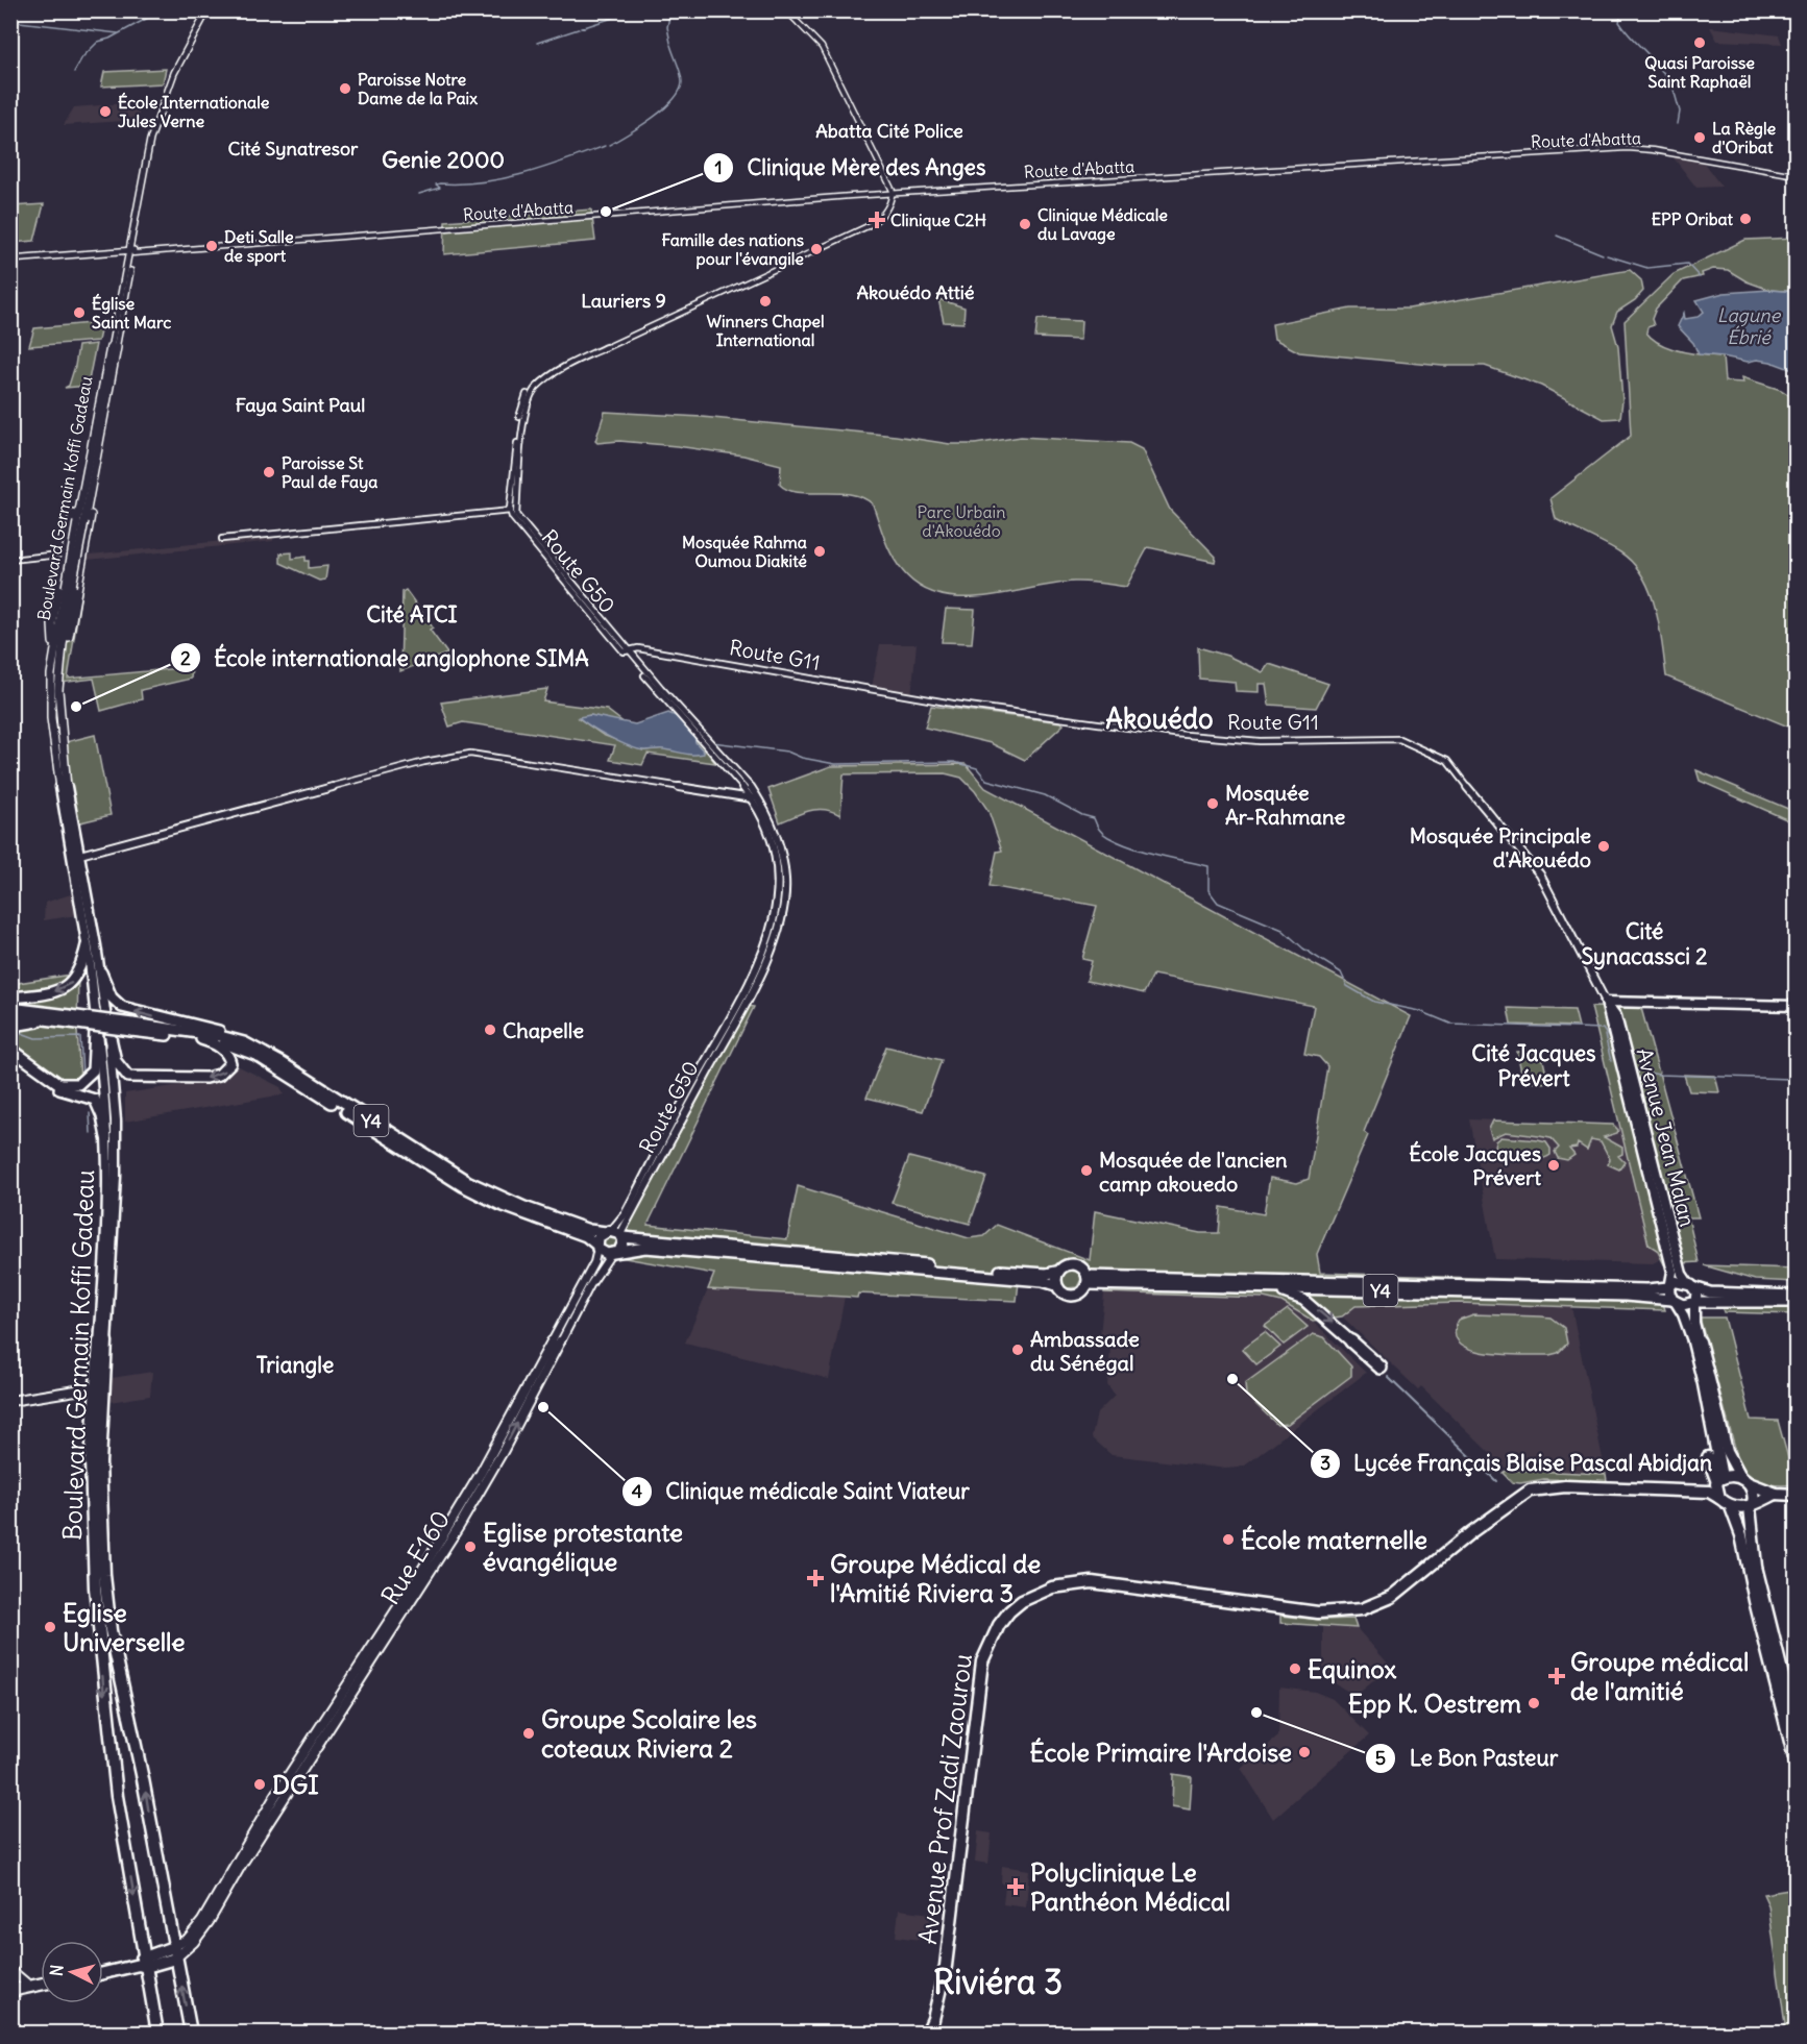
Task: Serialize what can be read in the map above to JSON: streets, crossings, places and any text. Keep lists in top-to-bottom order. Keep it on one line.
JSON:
{"streets":{"highway":["Y4"],"main road":["Boulevard Germain Koffi Gadeau","Avenue Jean Malan","Avenue Prof Zadi Zaourou"],"street":["Route d'Abatta","Route G50","Route G11","Rue E160"]},"crossings":[["Route d'Abatta","Boulevard Germain Koffi Gadeau"],["Boulevard Germain Koffi Gadeau","Rue E160"],["Route G50","Route G11"],["Route G50","Y4"],["Route G11","Avenue Jean Malan"],["Y4","Avenue Jean Malan"],["Y4","Rue E160"]],"districts":["Abatta Cité Police","Cité Synatresor","Genie 2000","Akouédo Attié","Lauriers 9","Faya Saint Paul","Cité ATCI","Akouédo","Cité Synacassci 2","Cité Jacques Prévert","Triangle","Riviéra 3"],"water":["Lagune Ébrié"],"parks":["Parc Urbain d'Akouédo"],"places":{"other":["Quasi Paroisse Saint Raphaël","Paroisse Notre Dame de la Paix","École Internationale Jules Verne","La Règle d'Oribat","Clinique Mère des Anges","EPP Oribat","Clinique Médicale du Lavage","Deti Salle de sport","Famille des nations pour l'évangile","Winners Chapel International","Église Saint Marc","Paroisse St Paul de Faya","Mosquée Rahma Oumou Diakité","École internationale anglophone SIMA","Mosquée Ar-Rahmane","Mosquée Principale d'Akouédo","Chapelle","École Jacques Prévert","Mosquée de l'ancien camp akouedo","Ambassade du Sénégal","Lycée Français Blaise Pascal Abidjan","Clinique médicale Saint Viateur","École maternelle","Eglise protestante évangélique","Eglise Universelle","Equinox","Epp K. Oestrem","Le Bon Pasteur","Groupe Scolaire les coteaux Riviera 2","École Primaire l'Ardoise","DGI"],"health":["Clinique C2H","Groupe Médical de l'Amitié Riviera 3","Groupe médical de l'amitié","Polyclinique Le Panthéon Médical"]},"north":"left"}
